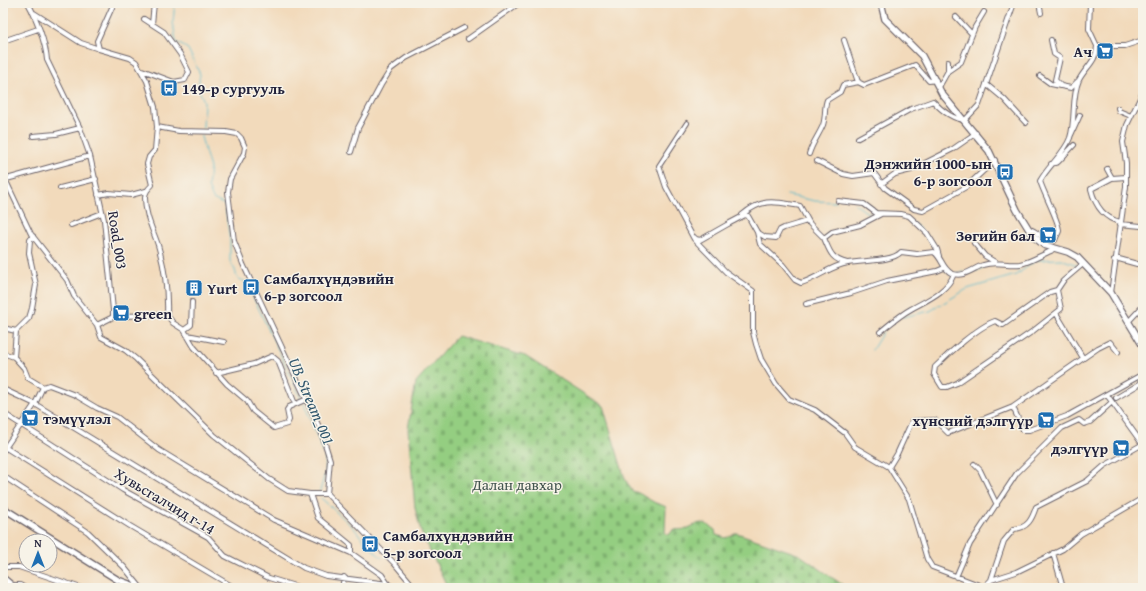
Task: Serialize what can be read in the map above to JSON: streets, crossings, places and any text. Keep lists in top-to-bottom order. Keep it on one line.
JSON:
{"streets":{"street":["Road_003","Хувьсгалчид г-14"]},"water":["UB_Stream_001"],"parks":["Далан давхар"],"places":{"supermarket":["Ач","Зөгийн бал","green","тэмүүлэл","хүнсний дэлгүүр","дэлгүүр"],"bus stop":["149-р сургууль","Дэнжийн 1000-ын 6-р зогсоол","Самбалхүндэвийн 6-р зогсоол","Самбалхүндэвийн 5-р зогсоол"],"building":["Yurt"]},"north":"top"}
